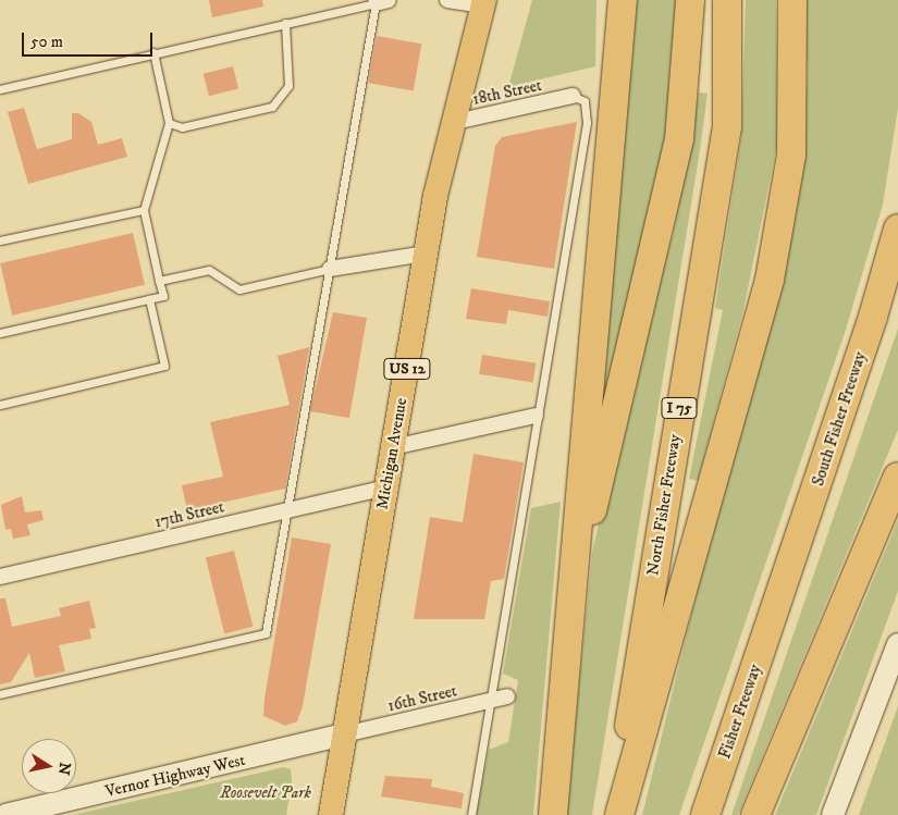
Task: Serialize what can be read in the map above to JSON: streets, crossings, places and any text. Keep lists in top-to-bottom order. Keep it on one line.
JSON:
{"streets":{"highway":["I 75","South Fisher Freeway","North Fisher Freeway","Fisher Freeway"],"main road":["US 12","Michigan Avenue"],"street":["18th Street","17th Street","16th Street","Vernor Highway West"]},"crossings":[["18th Street","Michigan Avenue"],["South Fisher Freeway","Fisher Freeway"],["Michigan Avenue","17th Street"],["Michigan Avenue","16th Street"],["Michigan Avenue","Vernor Highway West"],["16th Street","Vernor Highway West"]],"parks":["Roosevelt Park"],"scale_bar":"50 m","north":"right"}
